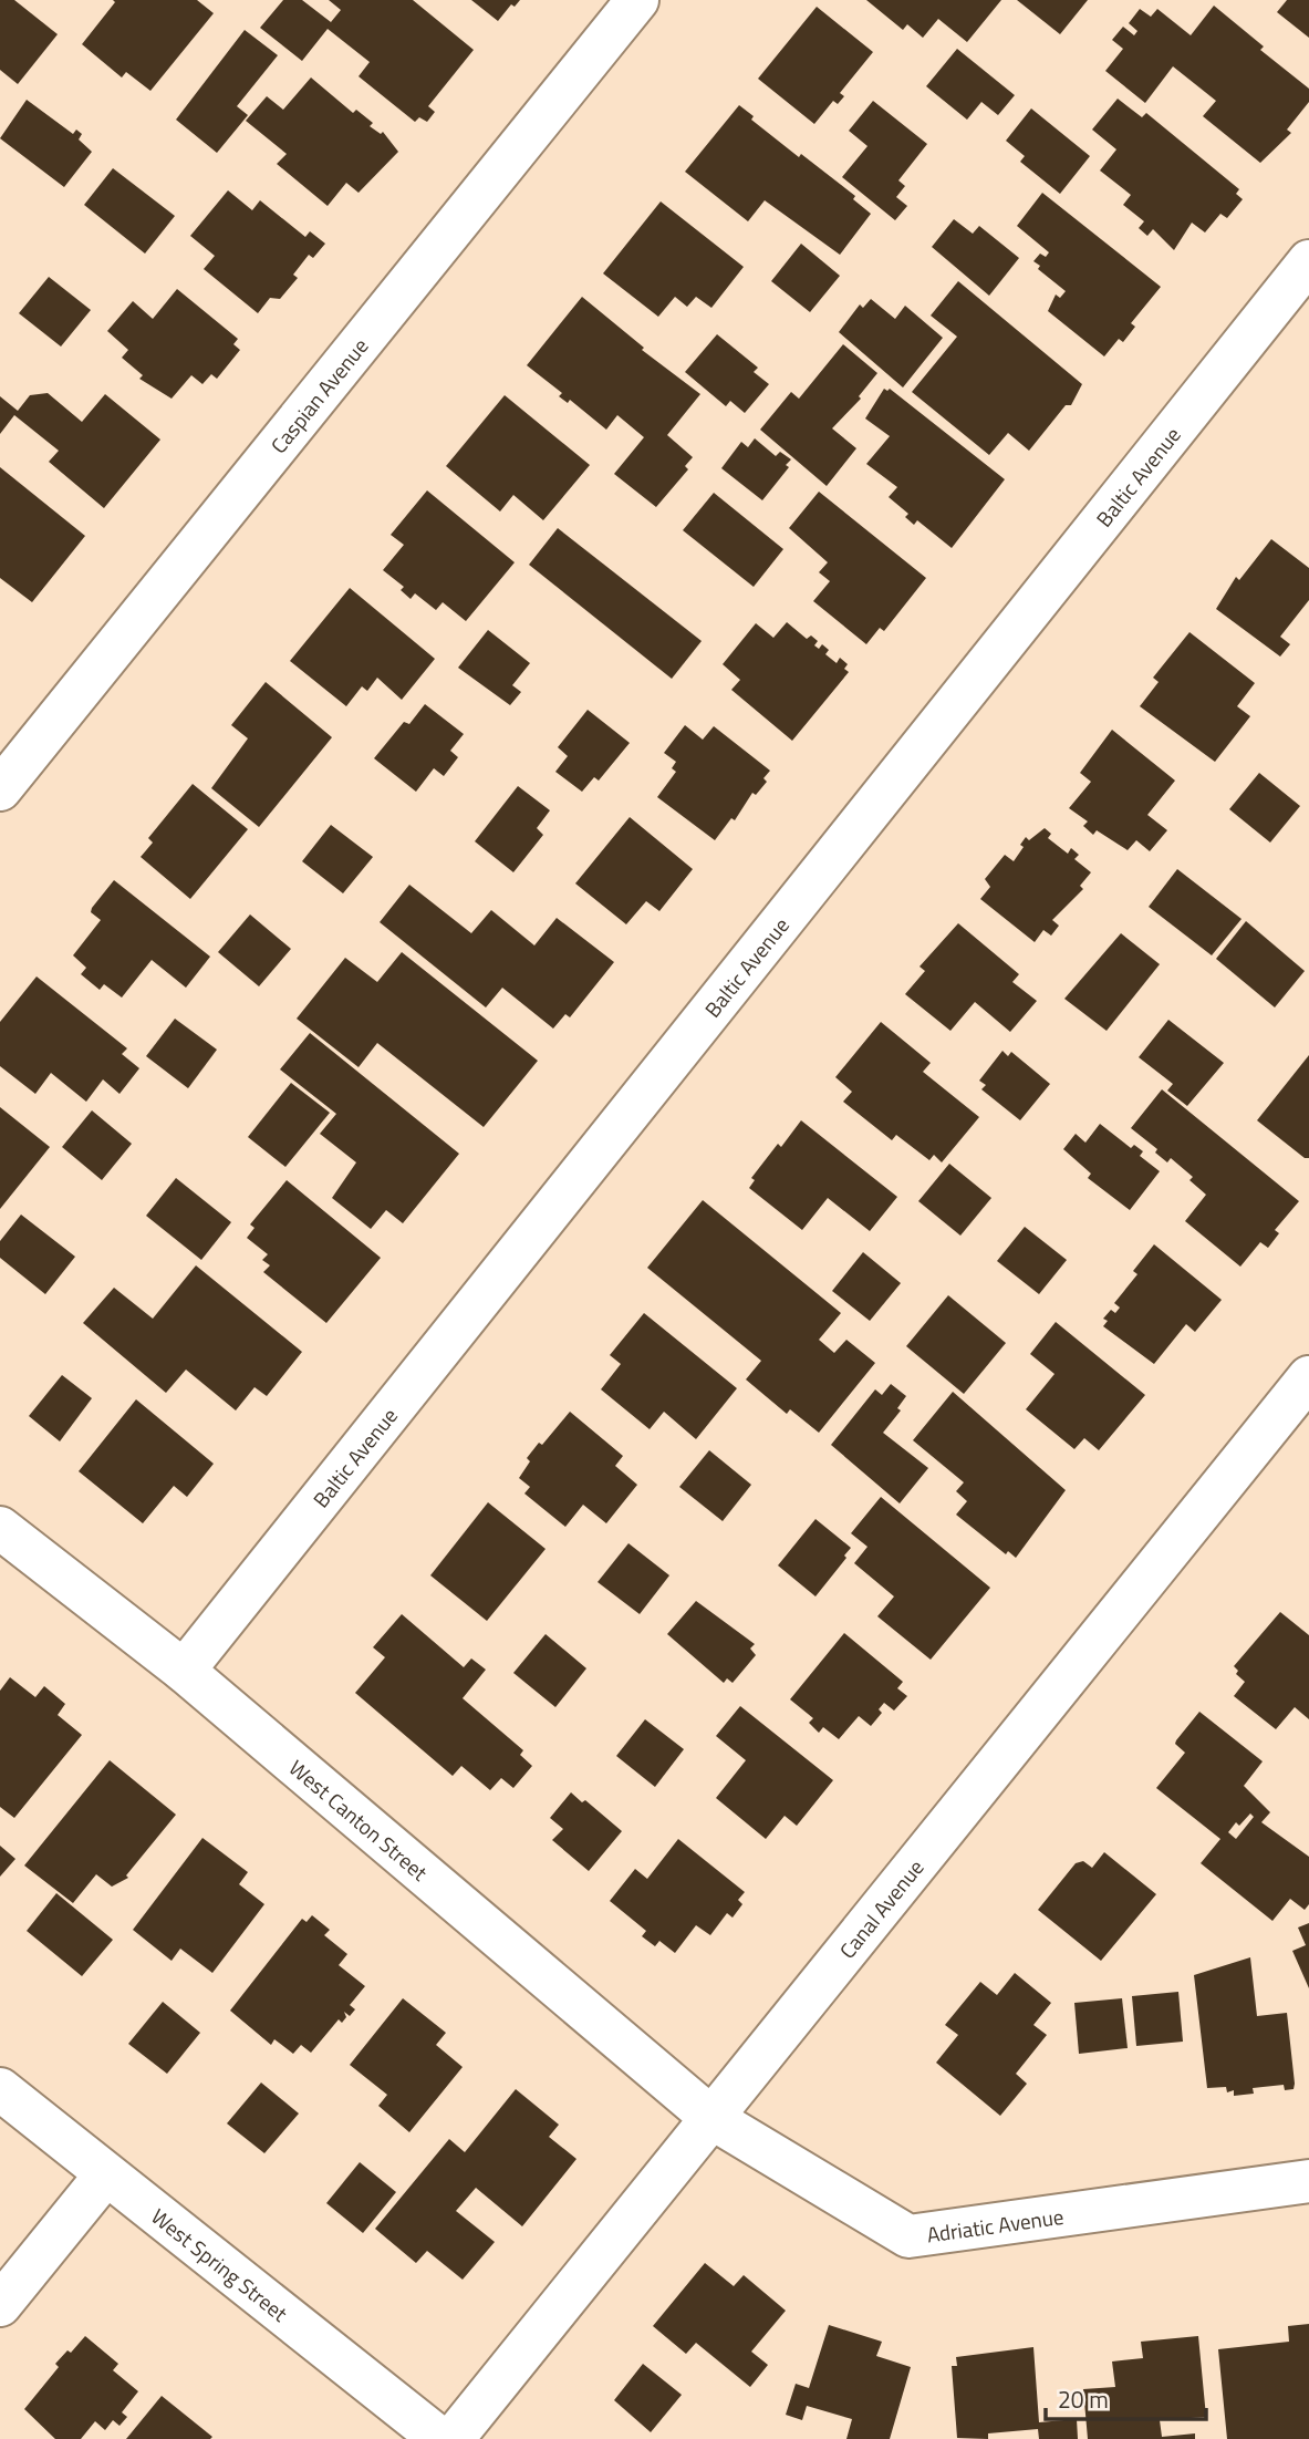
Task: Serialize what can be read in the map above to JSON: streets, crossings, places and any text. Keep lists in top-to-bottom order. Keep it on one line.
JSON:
{"streets":{"street":["Caspian Avenue","Baltic Avenue","West Canton Street","Canal Avenue","Adriatic Avenue","West Spring Street"]},"crossings":[["Baltic Avenue","West Canton Street"],["West Canton Street","Canal Avenue"],["West Canton Street","Adriatic Avenue"],["Canal Avenue","Adriatic Avenue"]],"scale_bar":"20 m"}
